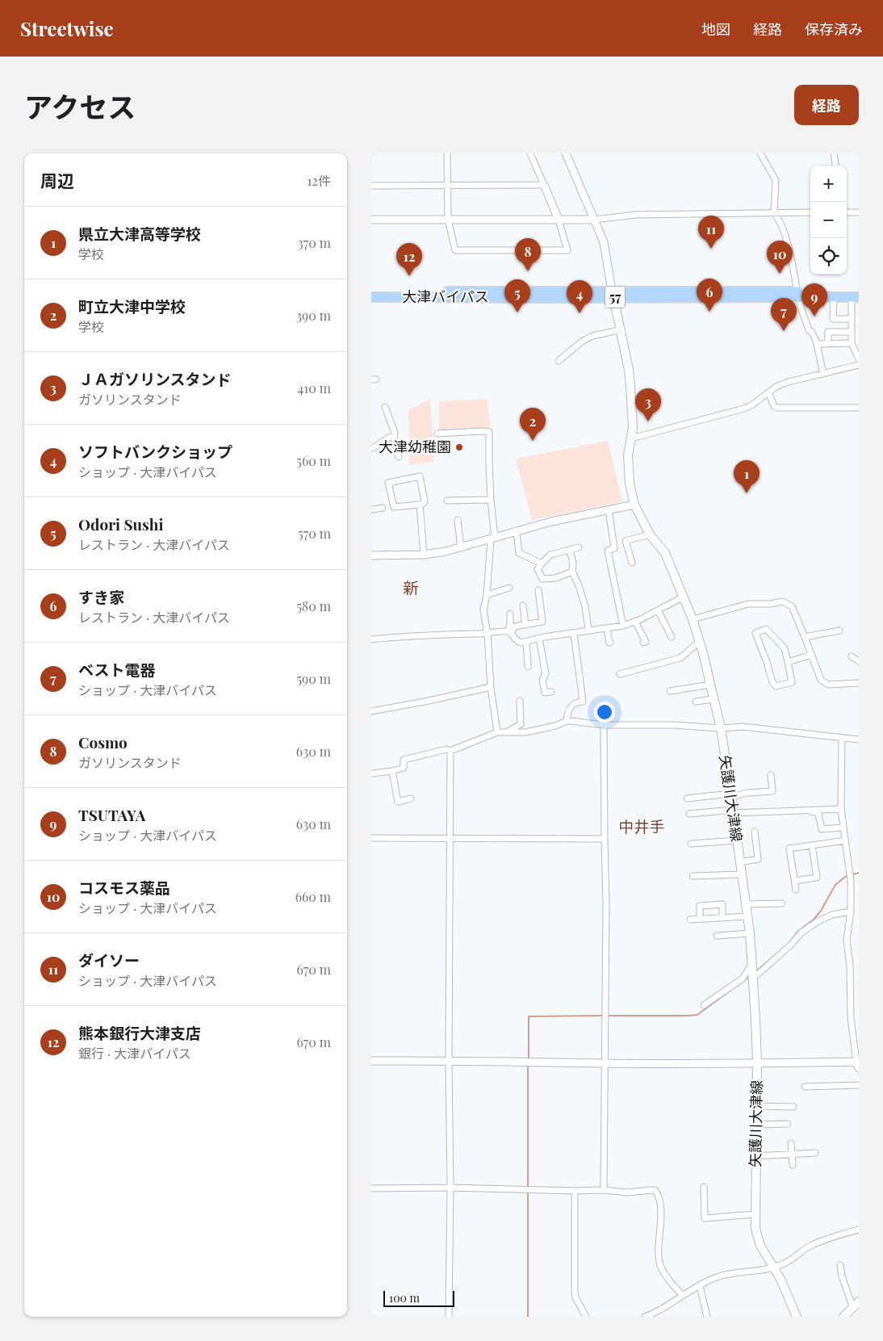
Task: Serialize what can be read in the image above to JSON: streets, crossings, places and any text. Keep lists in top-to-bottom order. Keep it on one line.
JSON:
{"streets":{"highway":["大津バイパス","57"],"main road":["矢護川大津線"]},"crossings":[["大津バイパス","矢護川大津線"]],"districts":["新","中井手"],"places":["大津幼稚園"],"scale_bar":"100 m","page":{"header":"Streetwise","nav":["地図","経路","保存済み"],"title":"アクセス","buttons":"経路","heading":["周辺","12件"],"map_buttons":["+","−"],"list":[{"mark":"1","name":"県立大津高等学校","note":"学校","value":"370 m"},{"mark":"2","name":"町立大津中学校","note":"学校","value":"390 m"},{"mark":"3","name":"ＪＡガソリンスタンド","note":"ガソリンスタンド","value":"410 m"},{"mark":"4","name":"ソフトバンクショップ","note":"ショップ · 大津バイパス","value":"560 m"},{"mark":"5","name":"Odori Sushi","note":"レストラン · 大津バイパス","value":"570 m"},{"mark":"6","name":"すき家","note":"レストラン · 大津バイパス","value":"580 m"},{"mark":"7","name":"ベスト電器","note":"ショップ · 大津バイパス","value":"590 m"},{"mark":"8","name":"Cosmo","note":"ガソリンスタンド","value":"630 m"},{"mark":"9","name":"TSUTAYA","note":"ショップ · 大津バイパス","value":"630 m"},{"mark":"10","name":"コスモス薬品","note":"ショップ · 大津バイパス","value":"660 m"},{"mark":"11","name":"ダイソー","note":"ショップ · 大津バイパス","value":"670 m"},{"mark":"12","name":"熊本銀行大津支店","note":"銀行 · 大津バイパス","value":"670 m"}],"pins":["11","8","10","12","6","5","4","9","7","3","2","1"],"scale":"100 m"}}
